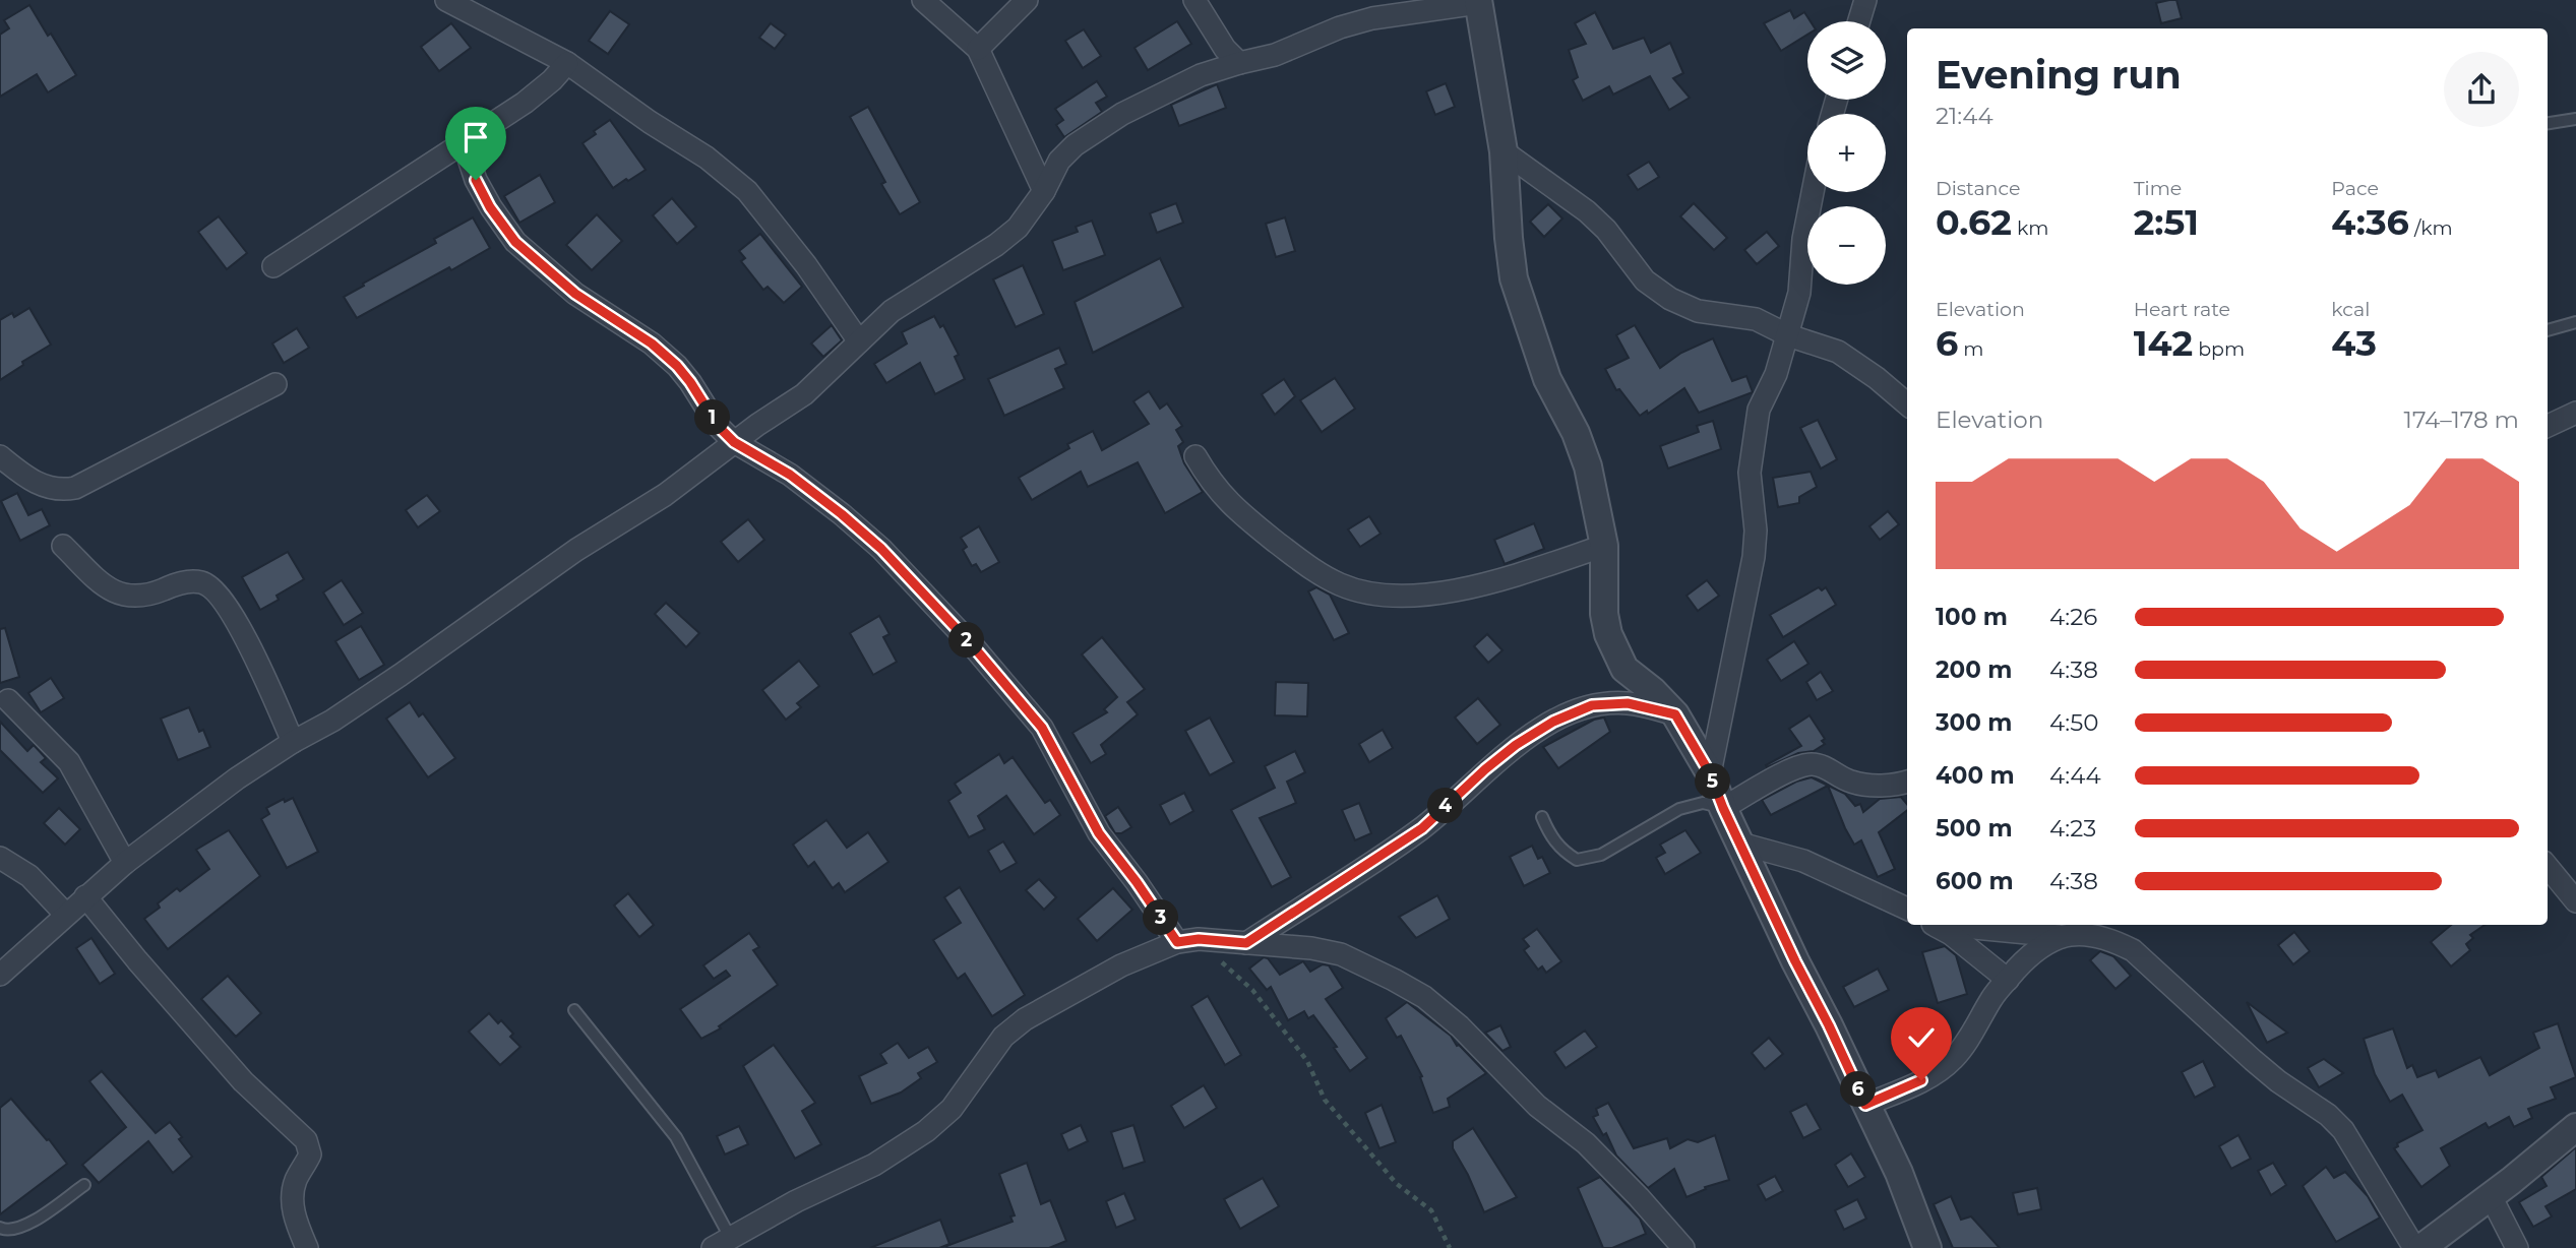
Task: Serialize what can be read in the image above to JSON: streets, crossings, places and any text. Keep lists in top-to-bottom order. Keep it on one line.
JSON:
{"page":{"map_buttons":["+","−"],"heading":["Evening run","21:44"],"stats":[["Distance","0.62 km"],["Time","2:51"],["Pace","4:36 /km"],["Elevation","6 m"],["Heart rate","142 bpm"],["kcal","43"]],"chart":["Elevation","174–178 m"],"pins":["1","2","5","4","3","6"],"list":[{"name":"100 m","note":"4:26"},{"name":"200 m","note":"4:38"},{"name":"300 m","note":"4:50"},{"name":"400 m","note":"4:44"},{"name":"500 m","note":"4:23"},{"name":"600 m","note":"4:38"}]}}
